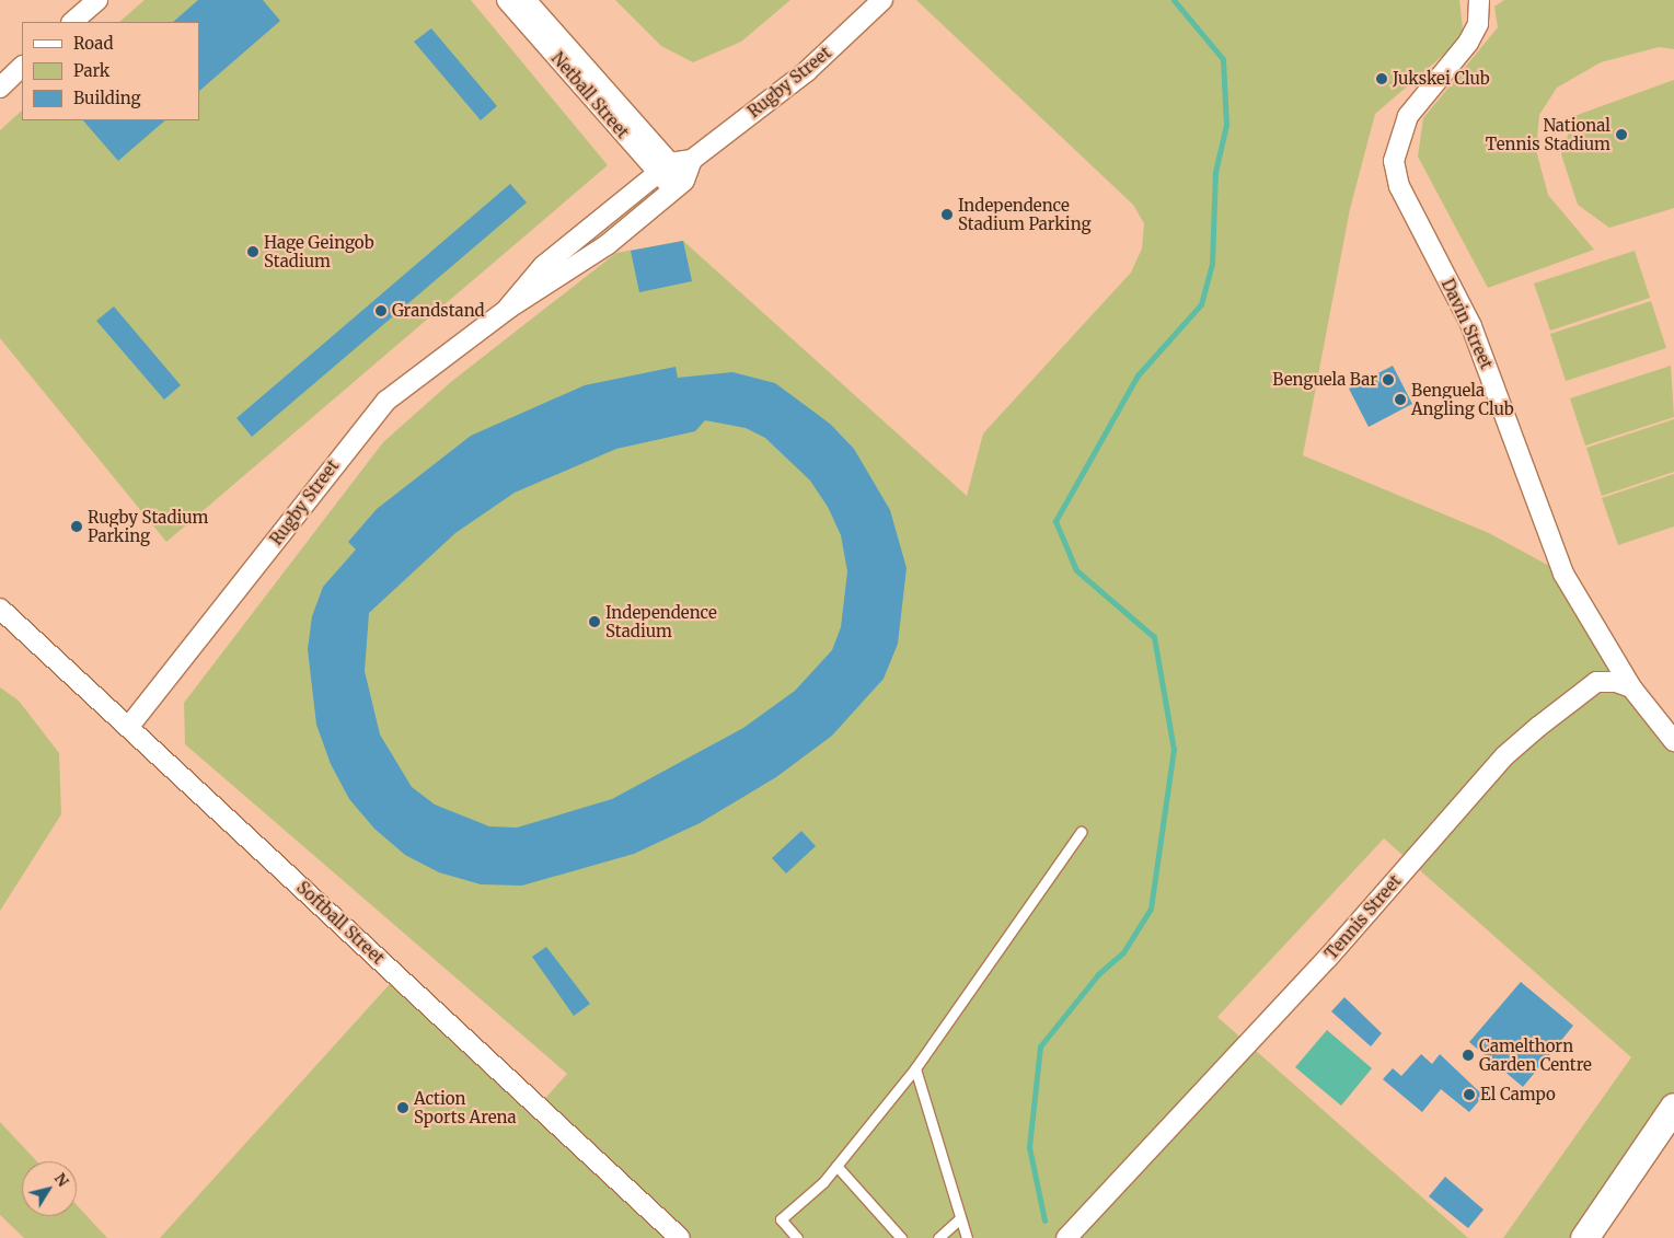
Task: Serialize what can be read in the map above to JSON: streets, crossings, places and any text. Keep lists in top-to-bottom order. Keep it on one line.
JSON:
{"streets":{"street":["Rugby Street","Netball Street","Davin Street","Tennis Street","Softball Street"]},"crossings":[["Rugby Street","Netball Street"],["Rugby Street","Softball Street"],["Davin Street","Tennis Street"]],"places":["Jukskei Club","National Tennis Stadium","Independence Stadium Parking","Hage Geingob Stadium","Grandstand","Benguela Bar","Benguela Angling Club","Rugby Stadium Parking","Independence Stadium","Camelthorn Garden Centre","El Campo","Action Sports Arena"],"legend":["Road","Park","Building"],"north":"top right"}
